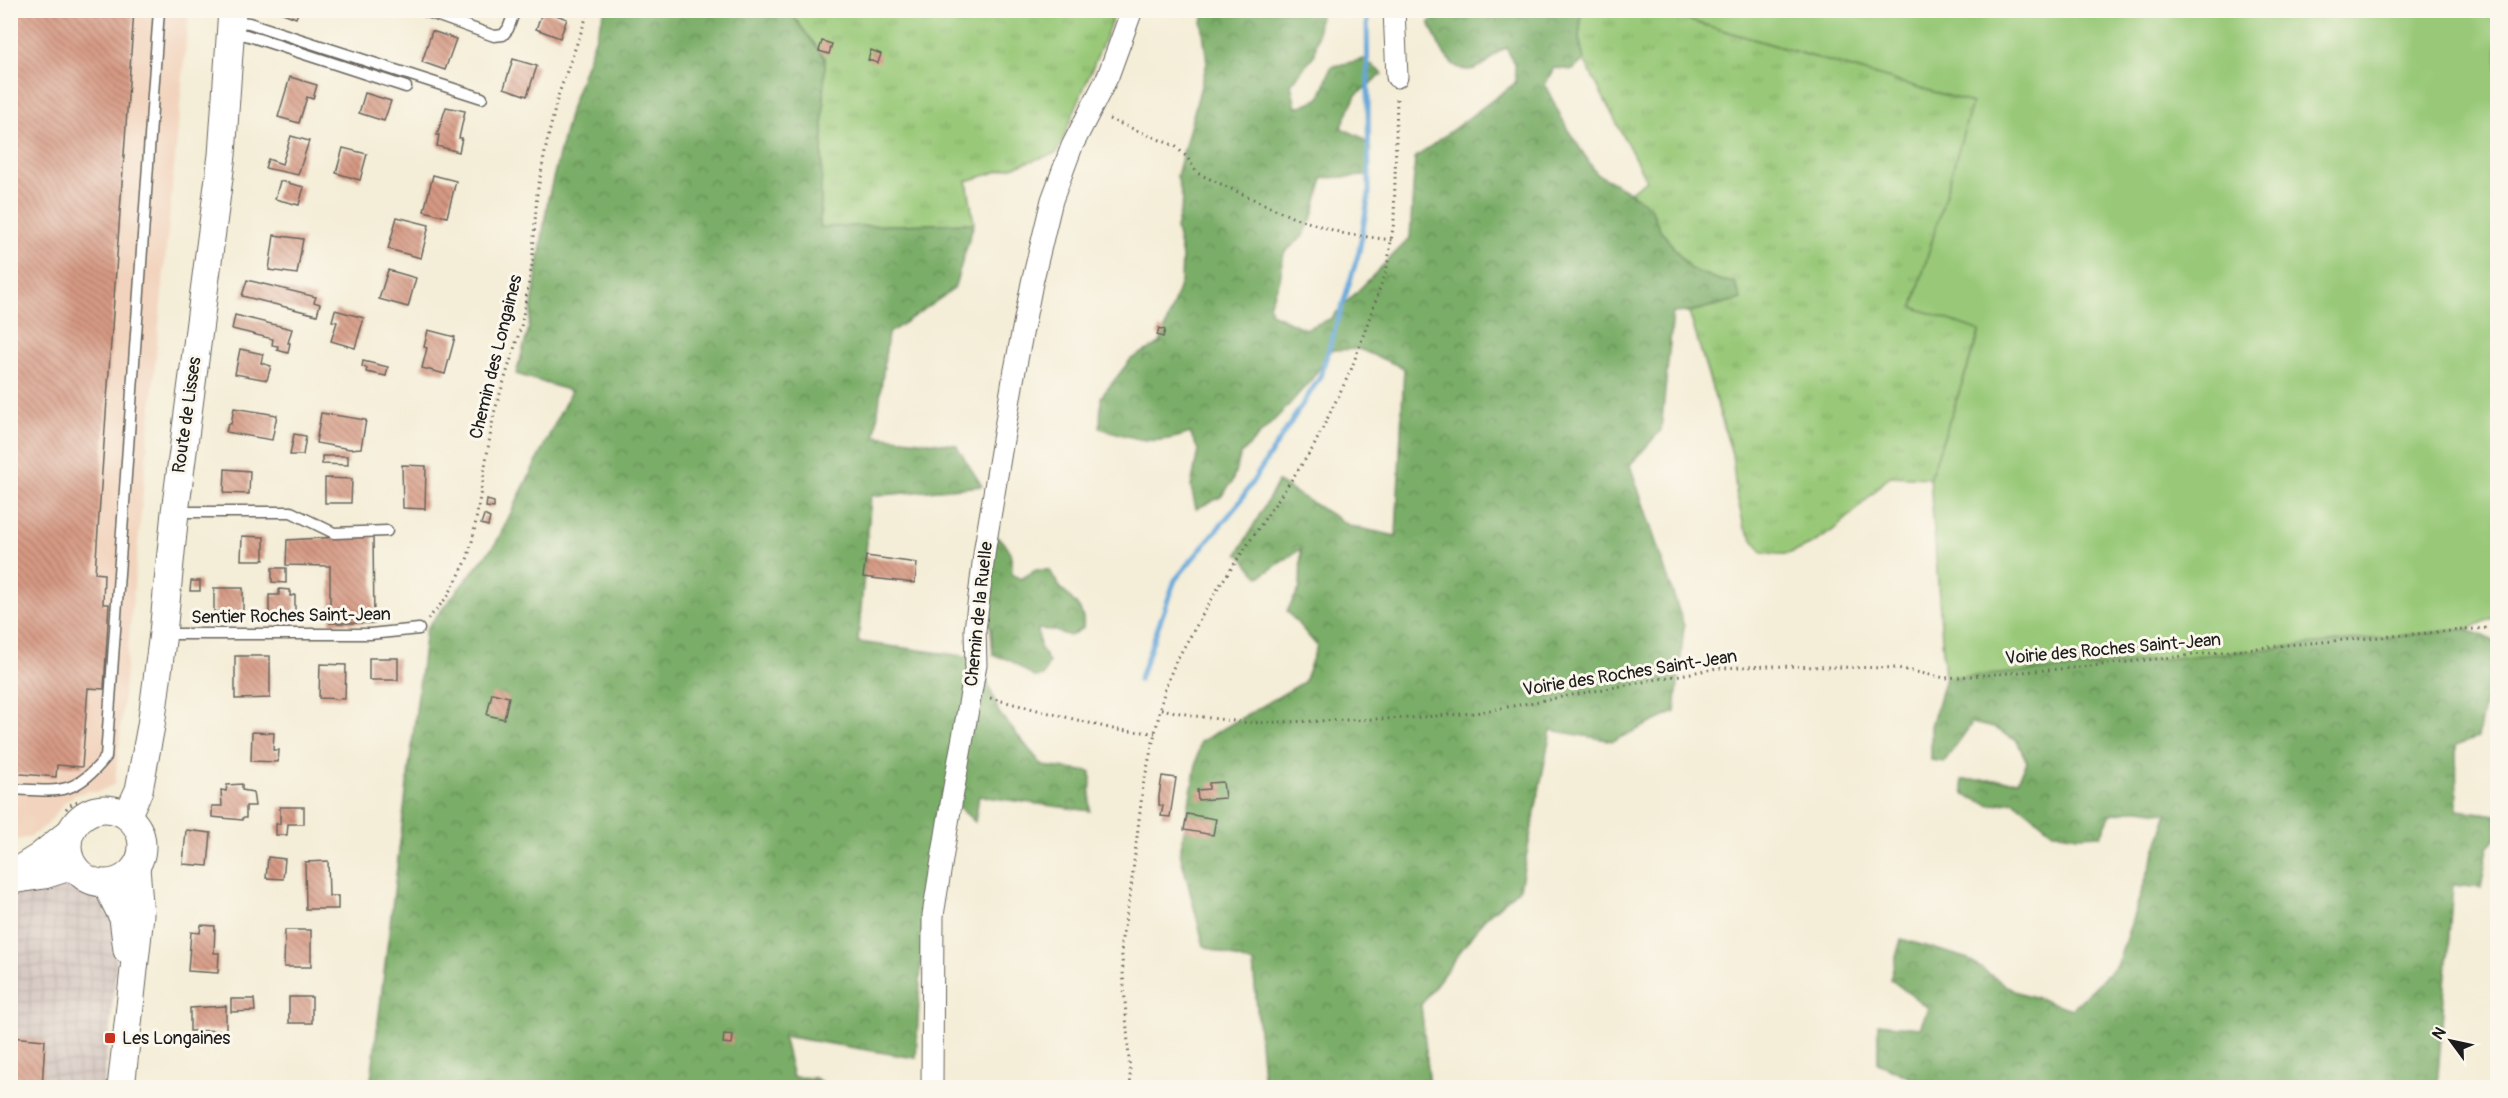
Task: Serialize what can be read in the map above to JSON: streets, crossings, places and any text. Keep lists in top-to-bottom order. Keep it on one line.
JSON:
{"streets":{"street":["Route de Lisses","Chemin de la Ruelle"],"lane":["Sentier Roches Saint-Jean"],"path":["Chemin des Longaines","Voirie des Roches Saint-Jean"]},"crossings":[["Chemin des Longaines","Sentier Roches Saint-Jean"],["Route de Lisses","Sentier Roches Saint-Jean"]],"places":{"transit":["Les Longaines"]},"north":"top left"}
